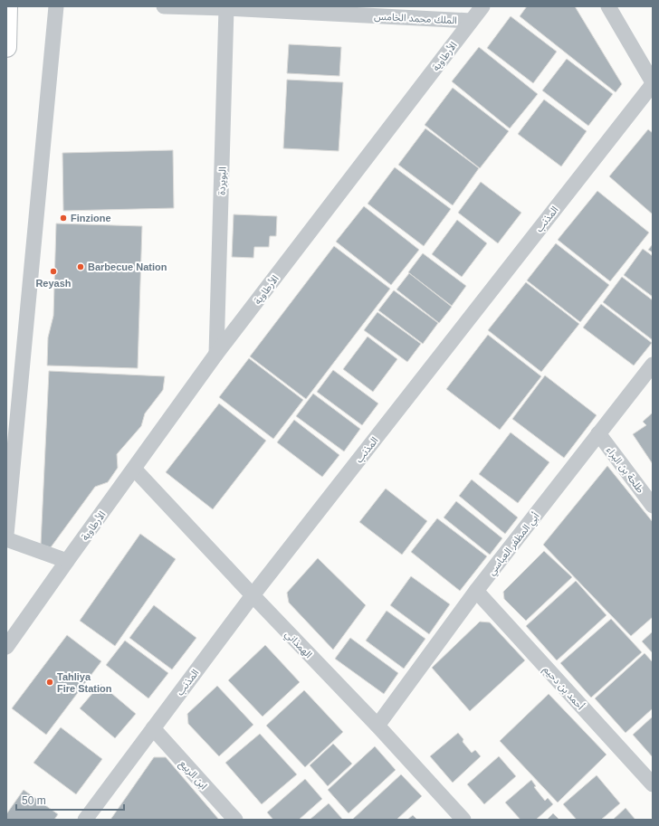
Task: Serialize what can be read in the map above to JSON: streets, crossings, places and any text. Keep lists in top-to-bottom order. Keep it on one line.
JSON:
{"streets":{"street":["الملك محمد الخامس","الأرطاوية","البويردة","المذنب","طلحة بن البراء","أبي المظفر العباسي","الهمذاني","أحمد بن دحيم","ابن الربيع"]},"crossings":[["الملك محمد الخامس","الأرطاوية"],["الملك محمد الخامس","البويردة"],["الأرطاوية","البويردة"],["الأرطاوية","الهمذاني"],["المذنب","الهمذاني"],["المذنب","ابن الربيع"],["طلحة بن البراء","أبي المظفر العباسي"],["أبي المظفر العباسي","الهمذاني"],["أبي المظفر العباسي","أحمد بن دحيم"]],"places":["Finzione","Barbecue Nation","Reyash","Tahliya Fire Station"],"scale_bar":"50 m"}
